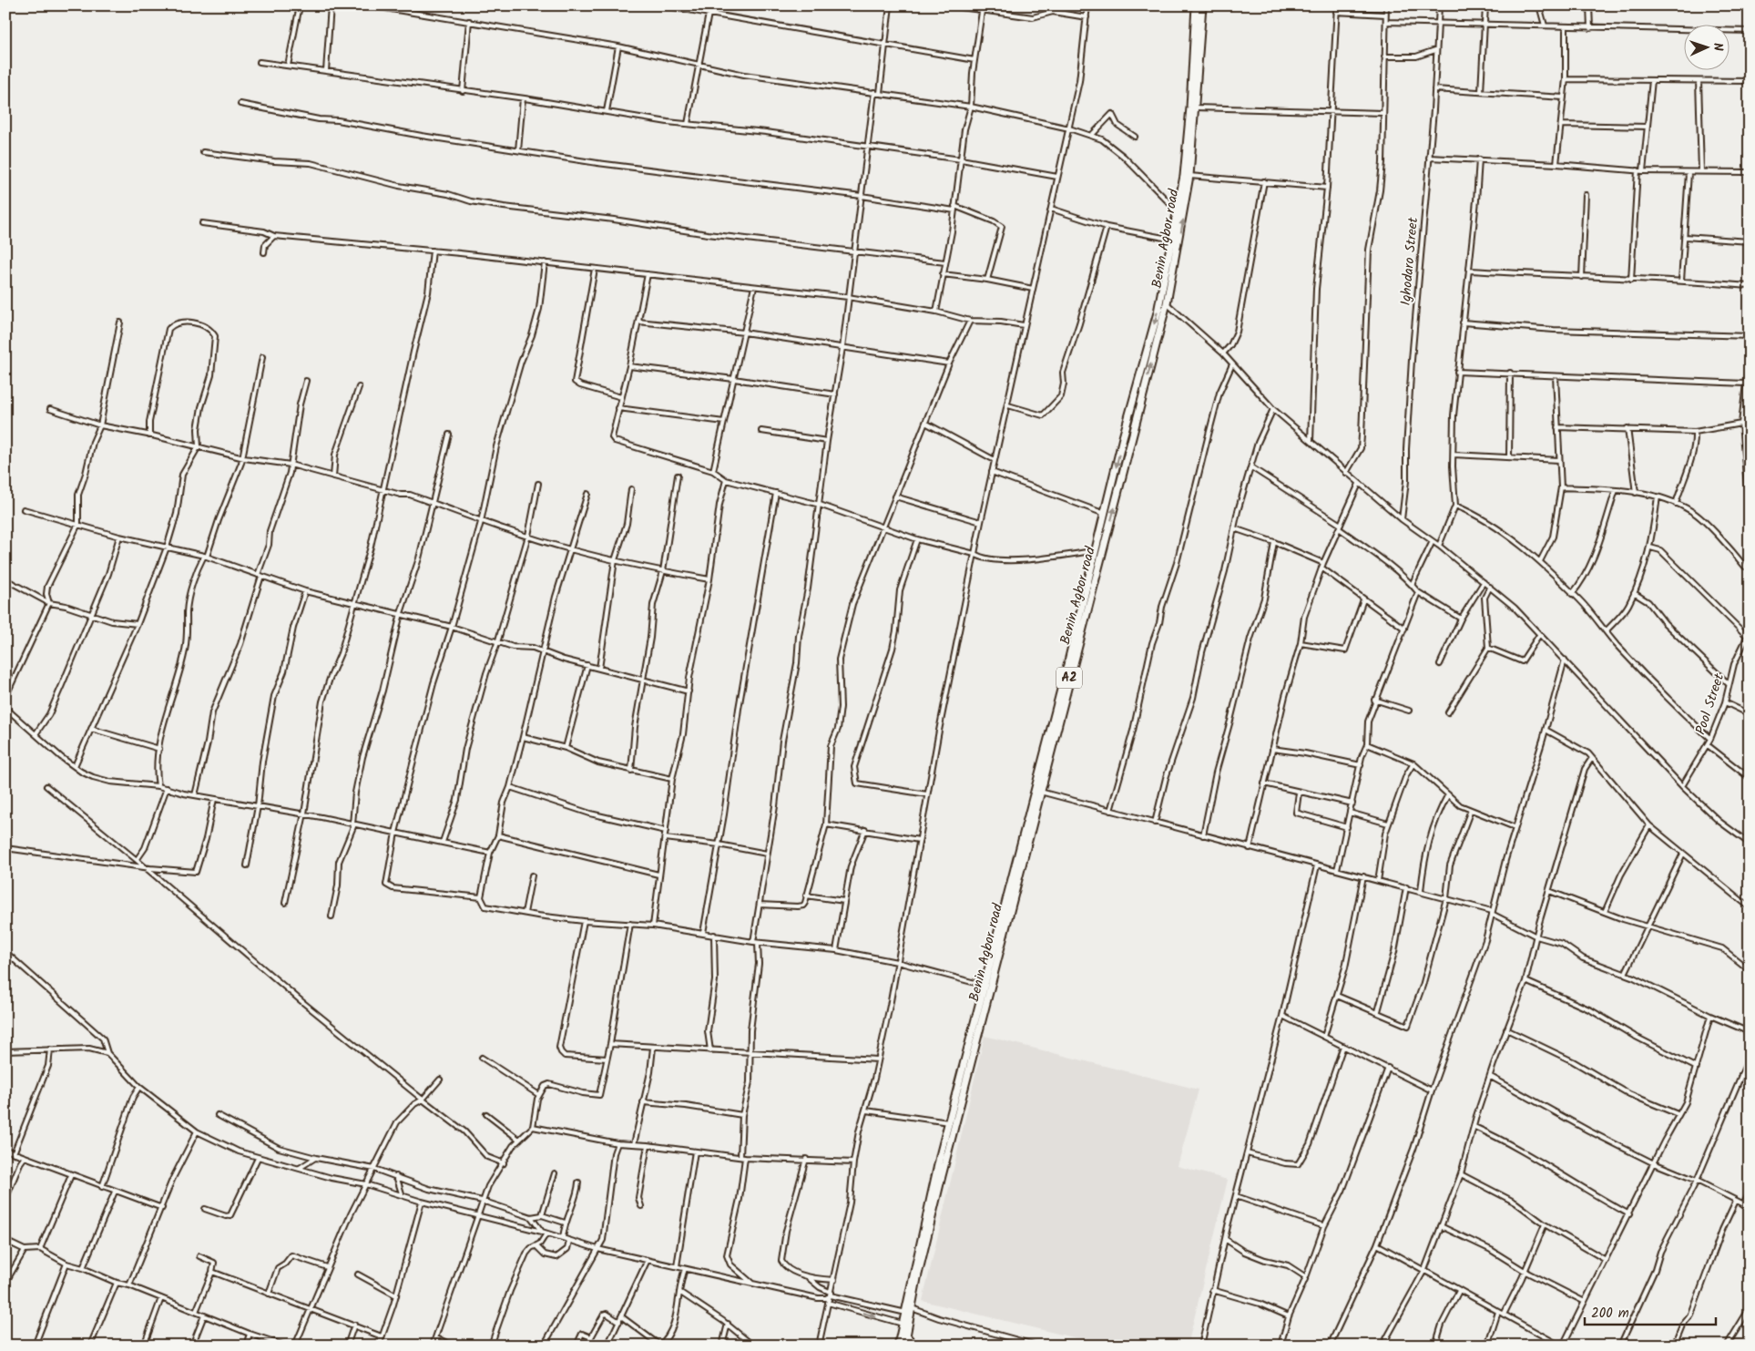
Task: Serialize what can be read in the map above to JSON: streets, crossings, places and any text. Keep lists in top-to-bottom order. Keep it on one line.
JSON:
{"streets":{"highway":["Benin Agbor road","A2"],"street":["Ighodaro Street","Pool Street"]},"scale_bar":"200 m","north":"right"}
